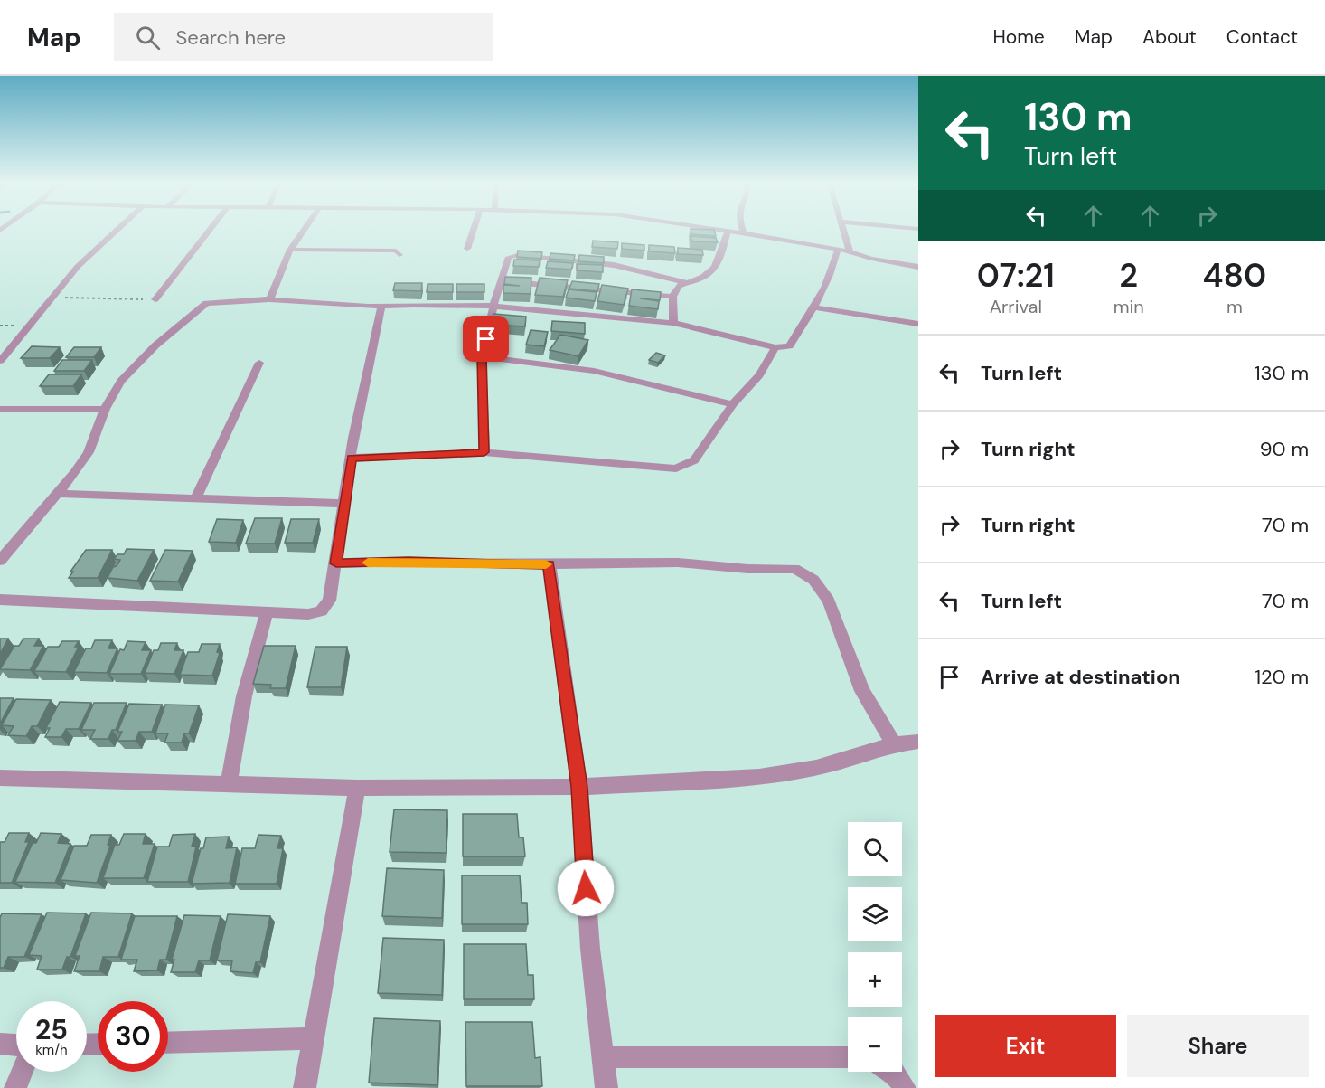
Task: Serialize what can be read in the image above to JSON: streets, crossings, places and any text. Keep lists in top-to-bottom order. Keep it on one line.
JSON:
{"page":{"header":"Map","search":"Search here","nav":["Home","Map","About","Contact"],"turn":["130 m","Turn left"],"eta":["07:21","Arrival","2","min","480","m"],"list":[{"name":"Turn left","value":"130 m"},{"name":"Turn right","value":"90 m"},{"name":"Turn right","value":"70 m"},{"name":"Turn left","value":"70 m"},{"name":"Arrive at destination","value":"120 m"}],"map_buttons":["+","−"],"speed":"25 km/h","limit":"30","buttons":["Exit","Share"]}}
